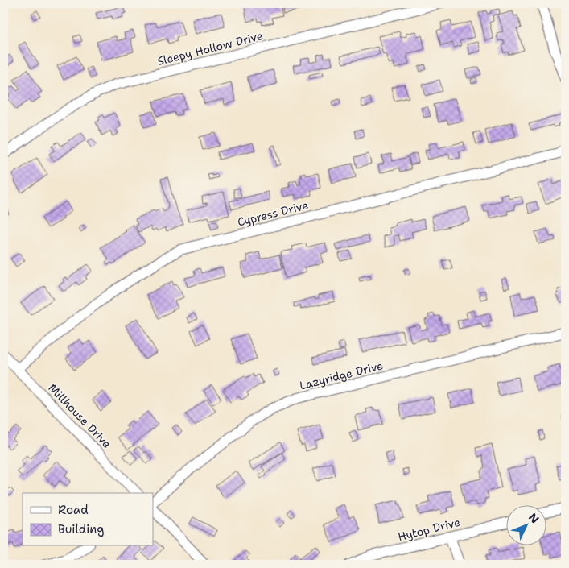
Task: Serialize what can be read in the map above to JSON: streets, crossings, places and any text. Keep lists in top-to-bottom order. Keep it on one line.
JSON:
{"streets":{"street":["Sleepy Hollow Drive","Cypress Drive","Lazyridge Drive","Millhouse Drive","Hytop Drive"]},"crossings":[["Cypress Drive","Millhouse Drive"]],"legend":["Road","Building"],"north":"top right"}
